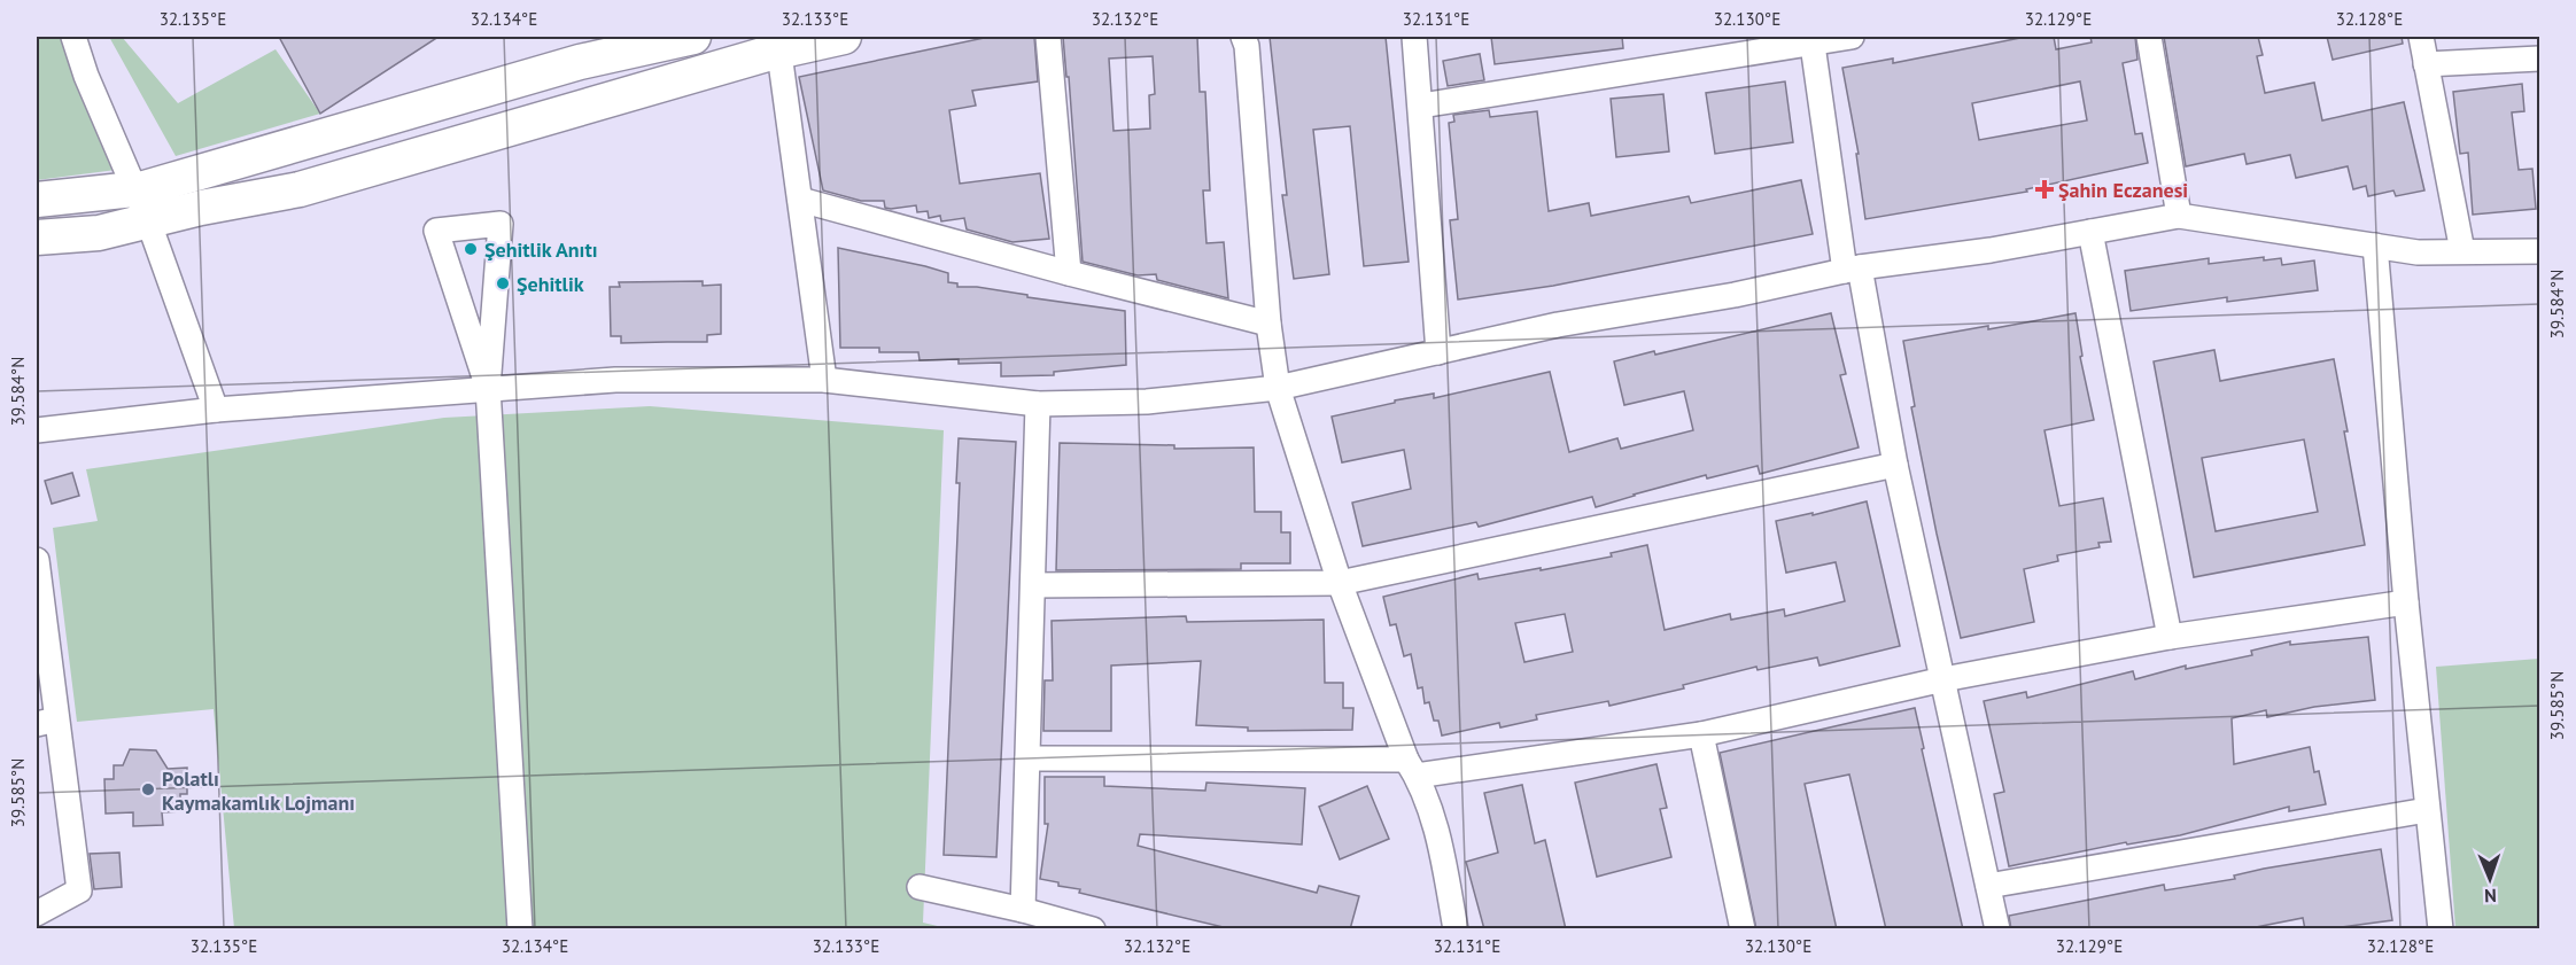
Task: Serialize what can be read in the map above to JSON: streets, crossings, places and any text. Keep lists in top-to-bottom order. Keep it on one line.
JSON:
{"places":{"health":["Şahin Eczanesi"],"other":["Şehitlik Anıtı","Şehitlik","Polatlı Kaymakamlık Lojmanı"]},"north":"bottom","coordinates":["32.135°E","32.134°E","32.133°E","32.132°E","32.131°E","32.130°E","32.129°E","32.128°E","39.584°N","39.585°N"]}
